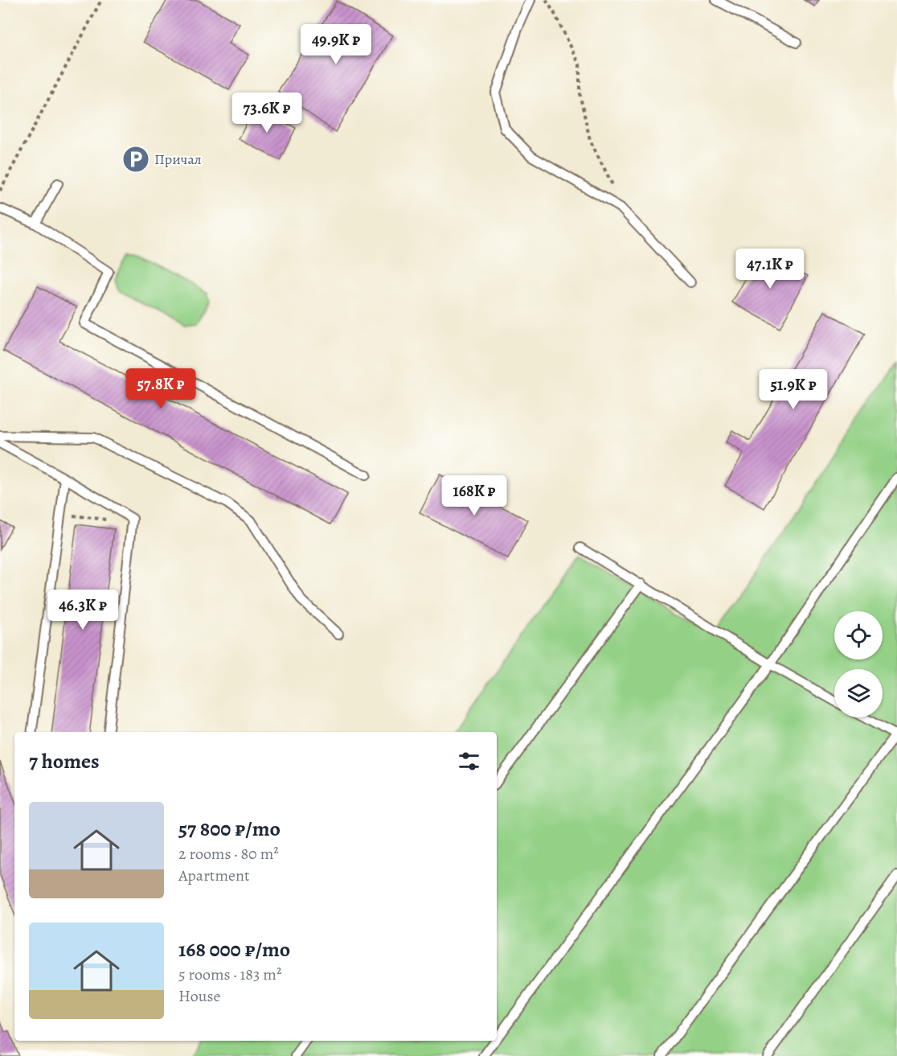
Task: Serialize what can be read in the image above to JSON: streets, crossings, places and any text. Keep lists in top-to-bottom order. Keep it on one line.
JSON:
{"places":{"parking":["Причал"]},"page":{"price":["49.9K ₽","73.6K ₽","47.1K ₽","57.8K ₽","51.9K ₽","168K ₽","46.3K ₽"],"heading":"7 homes","list":[{"name":"57 800 ₽/mo","note":"2 rooms · 80 m² · Apartment"},{"name":"168 000 ₽/mo","note":"5 rooms · 183 m² · House"}]}}
